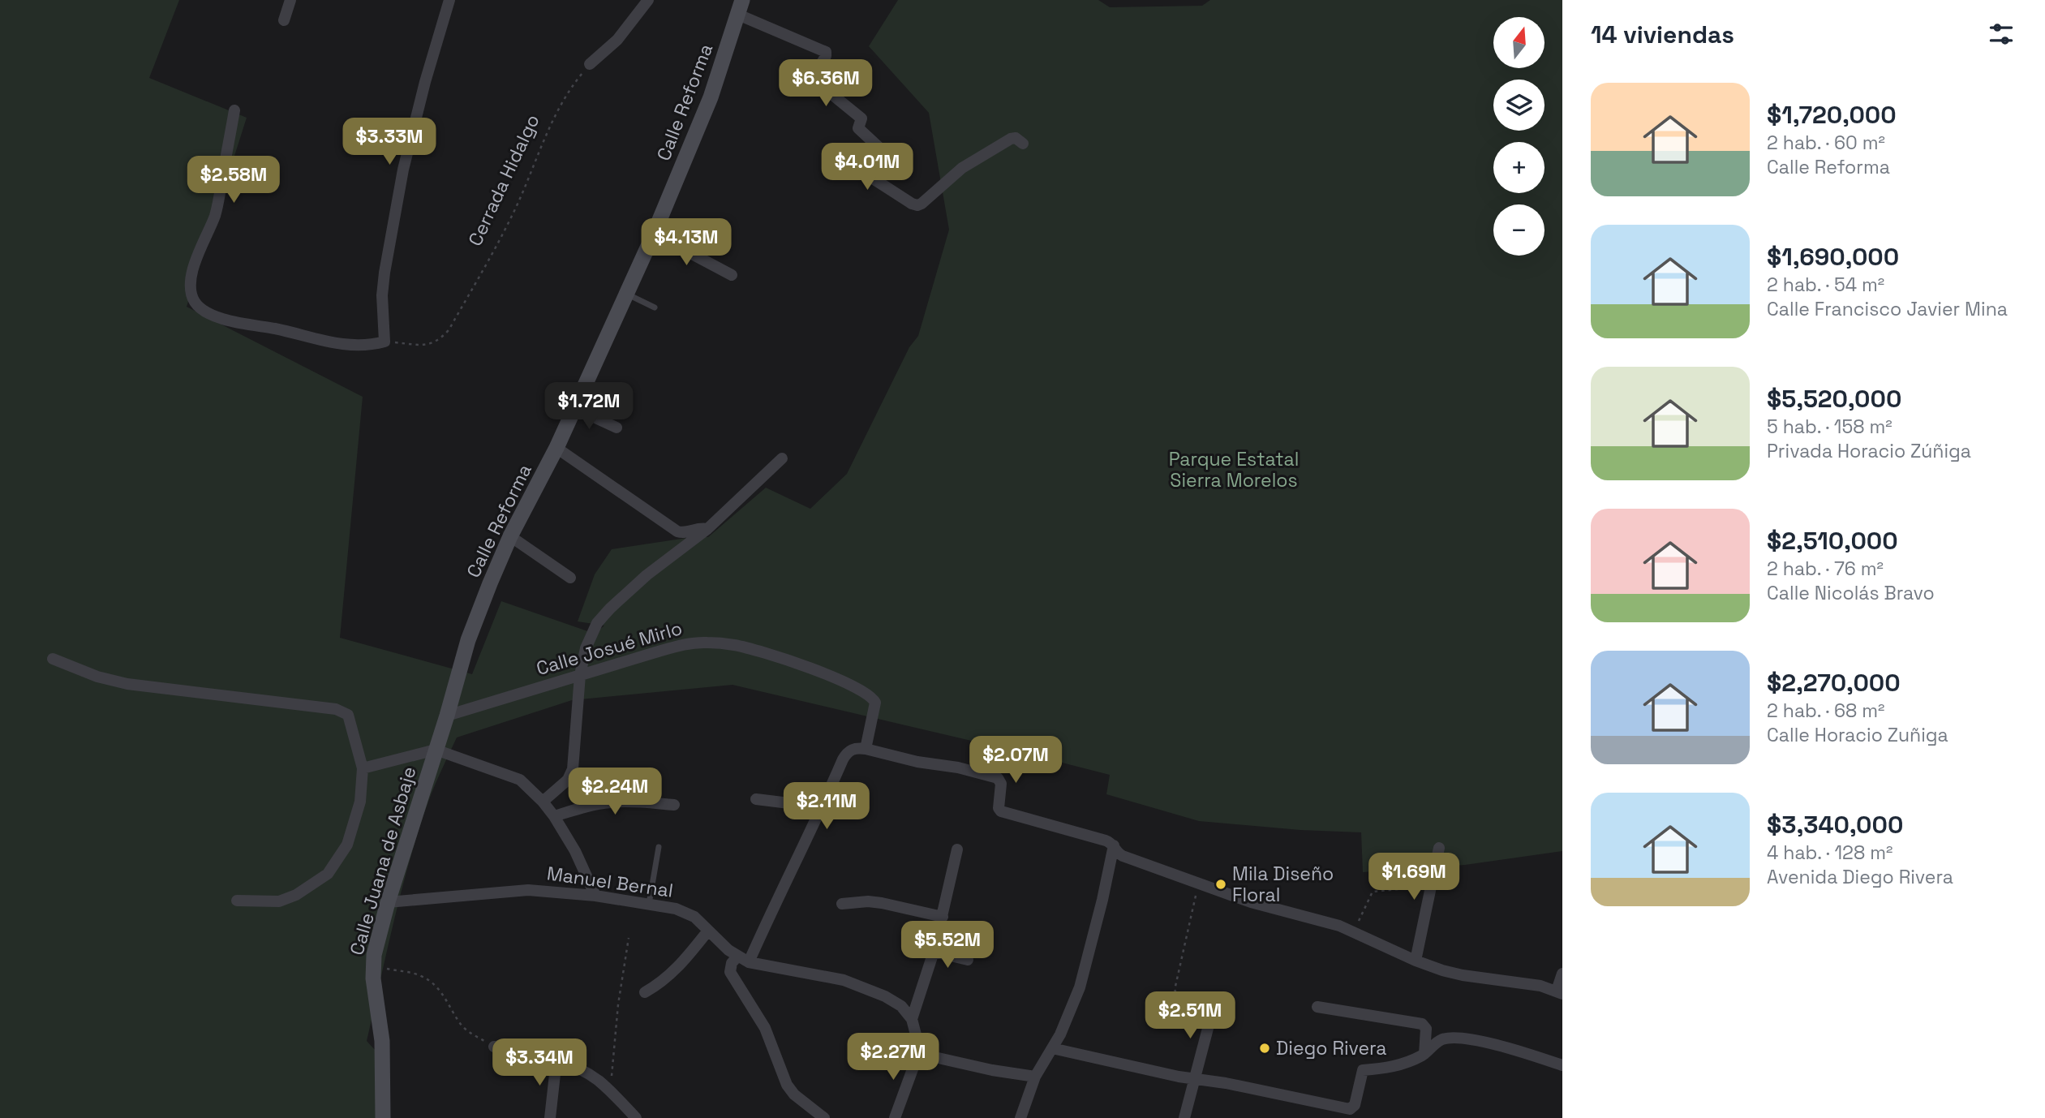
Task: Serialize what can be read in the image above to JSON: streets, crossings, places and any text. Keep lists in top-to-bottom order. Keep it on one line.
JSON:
{"streets":{"street":["Calle Reforma","Calle Josué Mirlo","Calle Juana de Asbaje","Manuel Bernal"],"path":["Cerrada Hidalgo"]},"crossings":[["Calle Reforma","Calle Josué Mirlo"],["Calle Reforma","Calle Juana de Asbaje"],["Calle Juana de Asbaje","Manuel Bernal"]],"parks":["Parque Estatal Sierra Morelos"],"places":["Mila Diseño Floral","Diego Rivera"],"north":"top","page":{"heading":"14 viviendas","map_buttons":["+","−"],"price":["$6.36M","$3.33M","$4.01M","$2.58M","$4.13M","$1.72M","$2.07M","$2.24M","$2.11M","$1.69M","$5.52M","$2.51M","$2.27M","$3.34M"],"list":[{"name":"$1,720,000","note":"2 hab. · 60 m² · Calle Reforma"},{"name":"$1,690,000","note":"2 hab. · 54 m² · Calle Francisco Javier Mina"},{"name":"$5,520,000","note":"5 hab. · 158 m² · Privada Horacio Zúñiga"},{"name":"$2,510,000","note":"2 hab. · 76 m² · Calle Nicolás Bravo"},{"name":"$2,270,000","note":"2 hab. · 68 m² · Calle Horacio Zuñiga"},{"name":"$3,340,000","note":"4 hab. · 128 m² · Avenida Diego Rivera"}]}}
